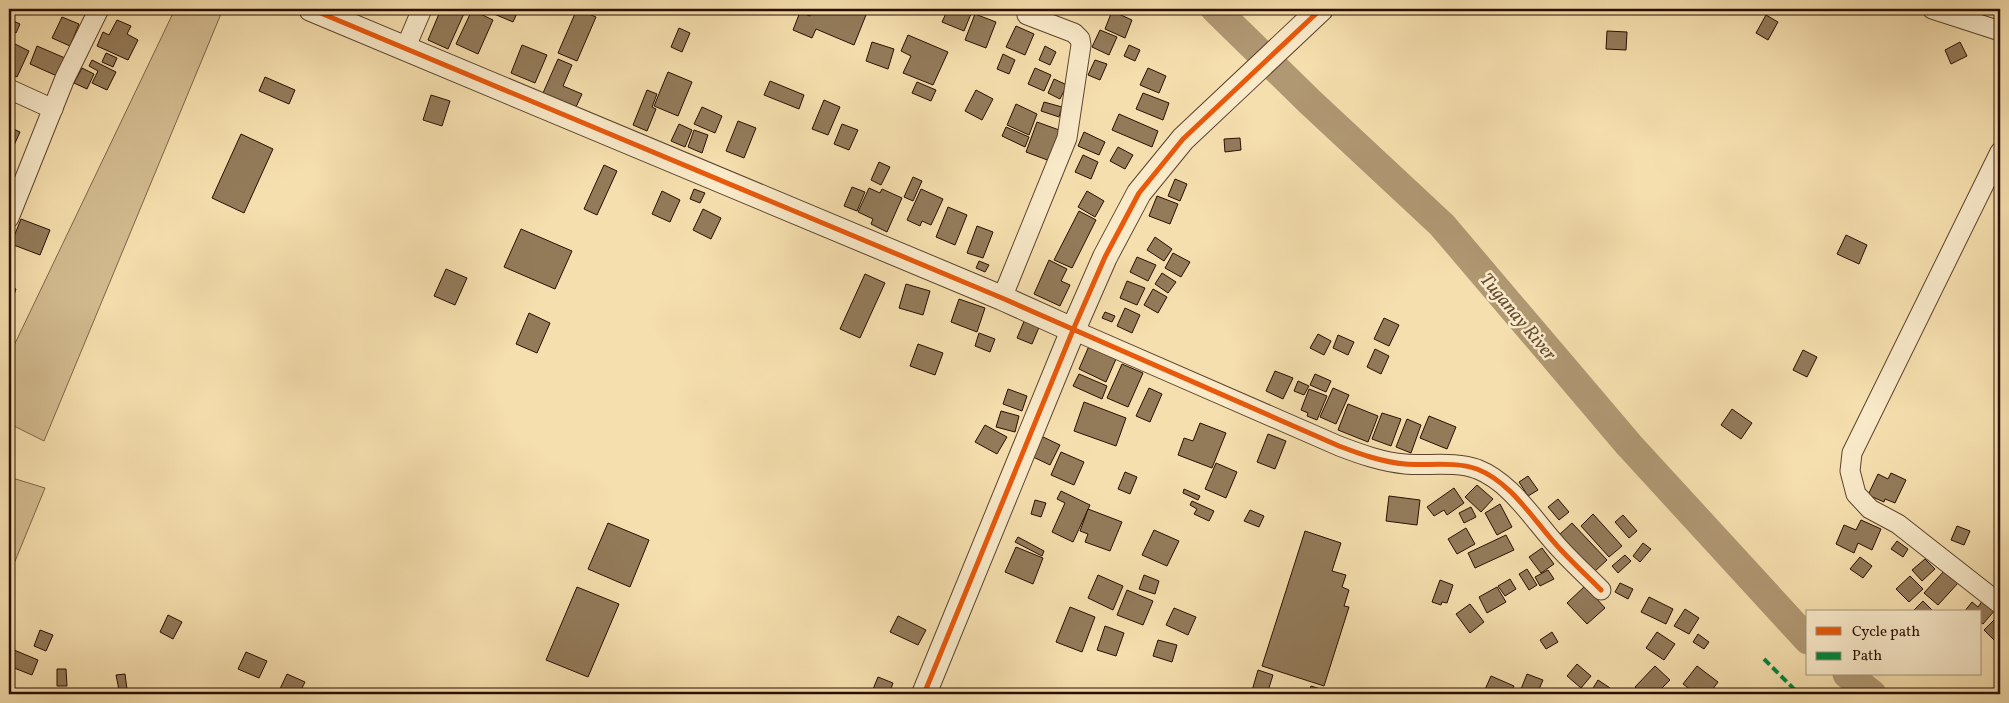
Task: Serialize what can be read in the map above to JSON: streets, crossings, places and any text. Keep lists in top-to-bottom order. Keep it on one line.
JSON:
{"water":["Tuganay River"],"legend":["Cycle path","Path"]}
